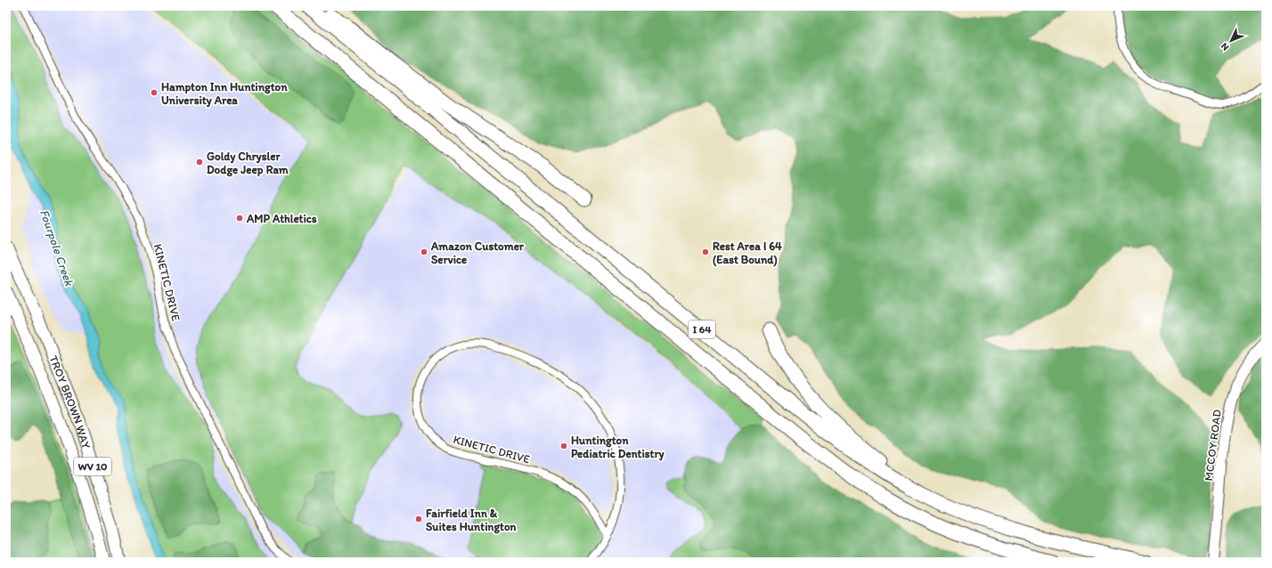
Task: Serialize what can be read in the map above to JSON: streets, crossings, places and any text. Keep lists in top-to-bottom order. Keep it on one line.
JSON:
{"streets":{"highway":["I 64"],"main road":["TROY BROWN WAY","WV 10"],"street":["KINETIC DRIVE","MCCOY ROAD"]},"water":["Fourpole Creek"],"places":["Hampton Inn Huntington University Area","Goldy Chrysler Dodge Jeep Ram","AMP Athletics","Amazon Customer Service","Rest Area I 64 (East Bound)","Huntington Pediatric Dentistry","Fairfield Inn & Suites Huntington"],"north":"bottom left"}
